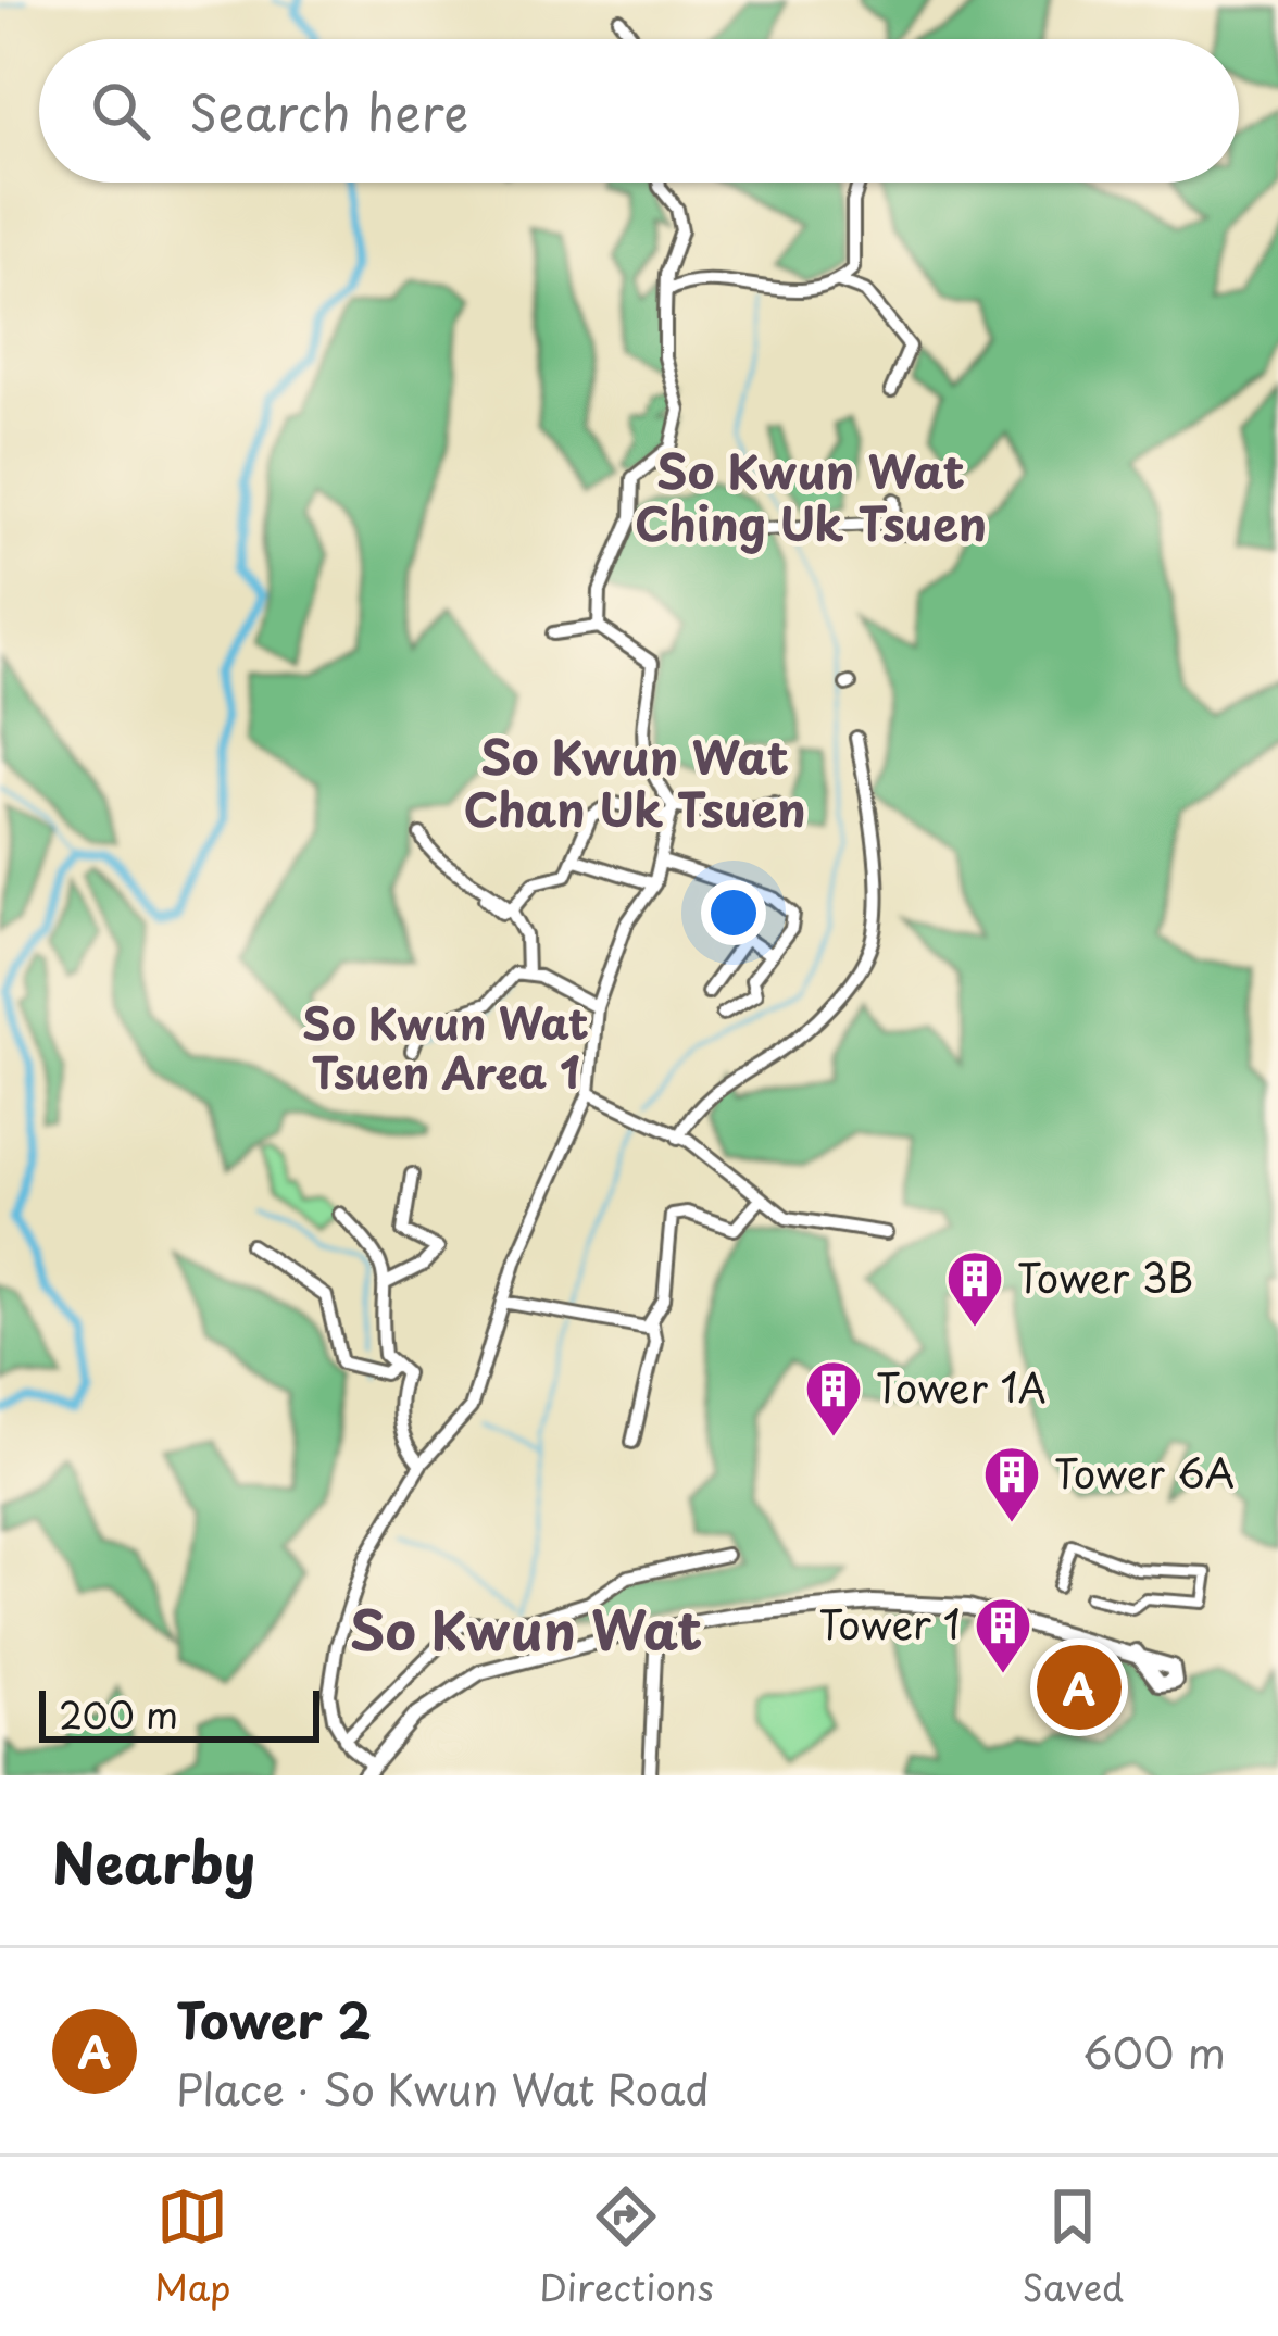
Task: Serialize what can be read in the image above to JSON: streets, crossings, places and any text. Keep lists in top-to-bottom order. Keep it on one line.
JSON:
{"districts":["So Kwun Wat Ching Uk Tsuen","So Kwun Wat Chan Uk Tsuen","So Kwun Wat Tsuen Area 1","So Kwun Wat"],"places":{"building":["Tower 3B","Tower 1A","Tower 6A","Tower 1"]},"scale_bar":"200 m","page":{"search":"Search here","pins":"A","scale":"200 m","heading":"Nearby","list":[{"mark":"A","name":"Tower 2","note":"Place · So Kwun Wat Road","value":"600 m"}],"nav":["Map","Directions","Saved"]}}
